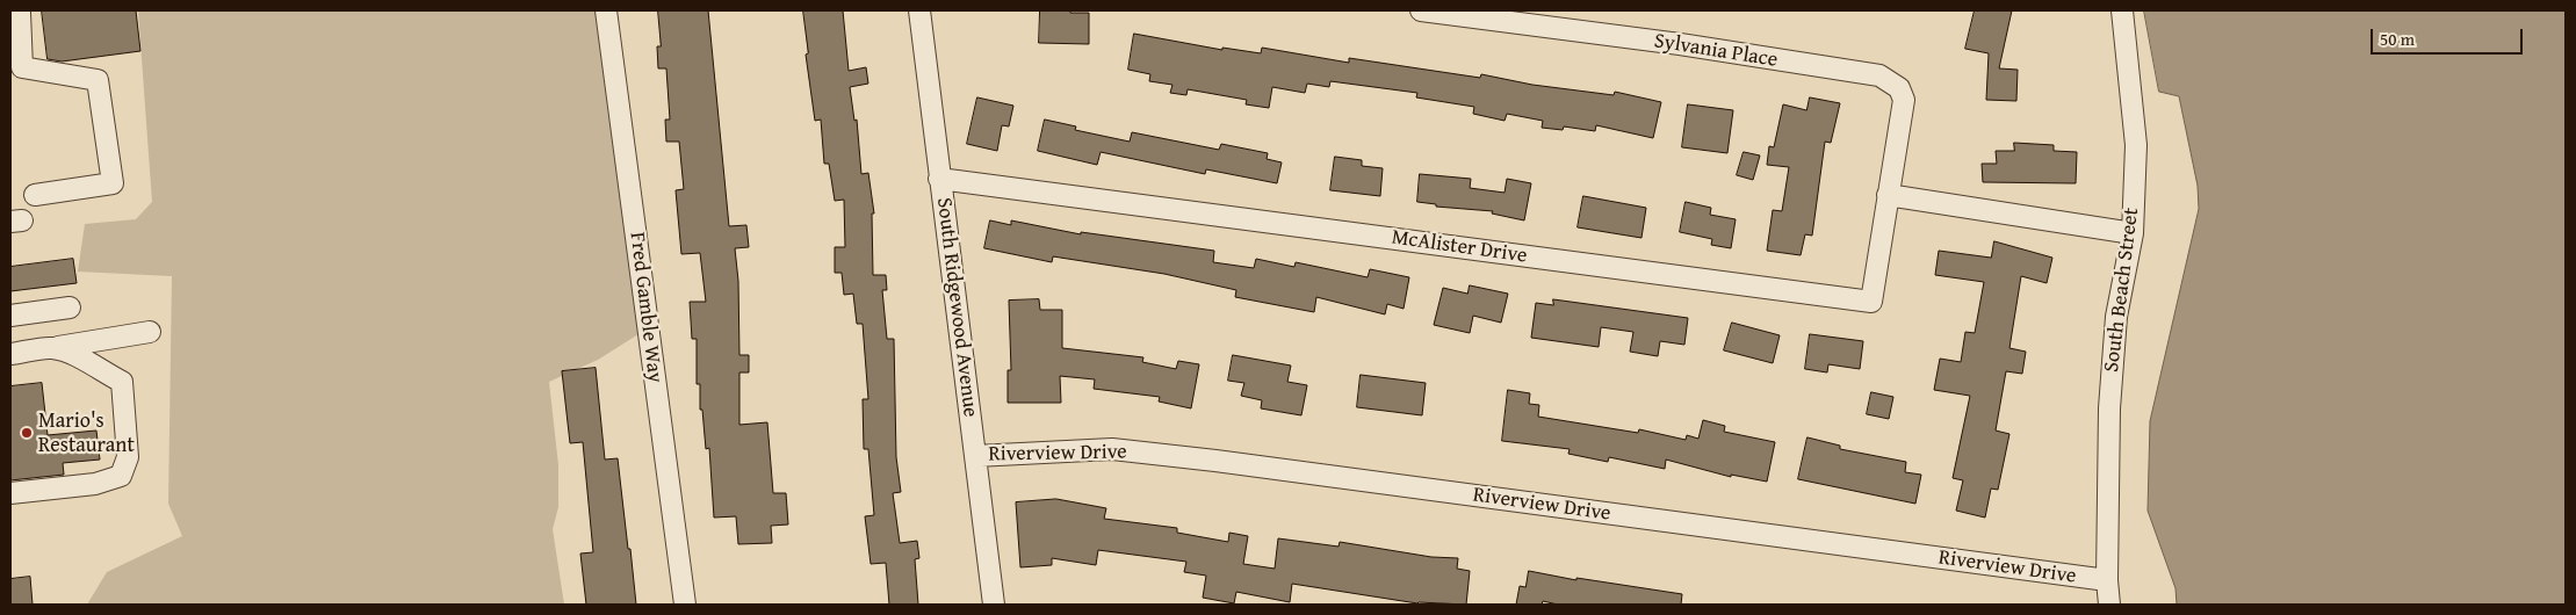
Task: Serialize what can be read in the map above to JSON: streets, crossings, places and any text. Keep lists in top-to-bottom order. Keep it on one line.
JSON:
{"streets":{"street":["Sylvania Place","McAlister Drive","South Beach Street","Fred Gamble Way","South Ridgewood Avenue","Riverview Drive"]},"crossings":[["Sylvania Place","McAlister Drive"],["McAlister Drive","South Ridgewood Avenue"],["South Beach Street","Riverview Drive"],["South Ridgewood Avenue","Riverview Drive"]],"places":["Mario's Restaurant"],"scale_bar":"50 m"}
